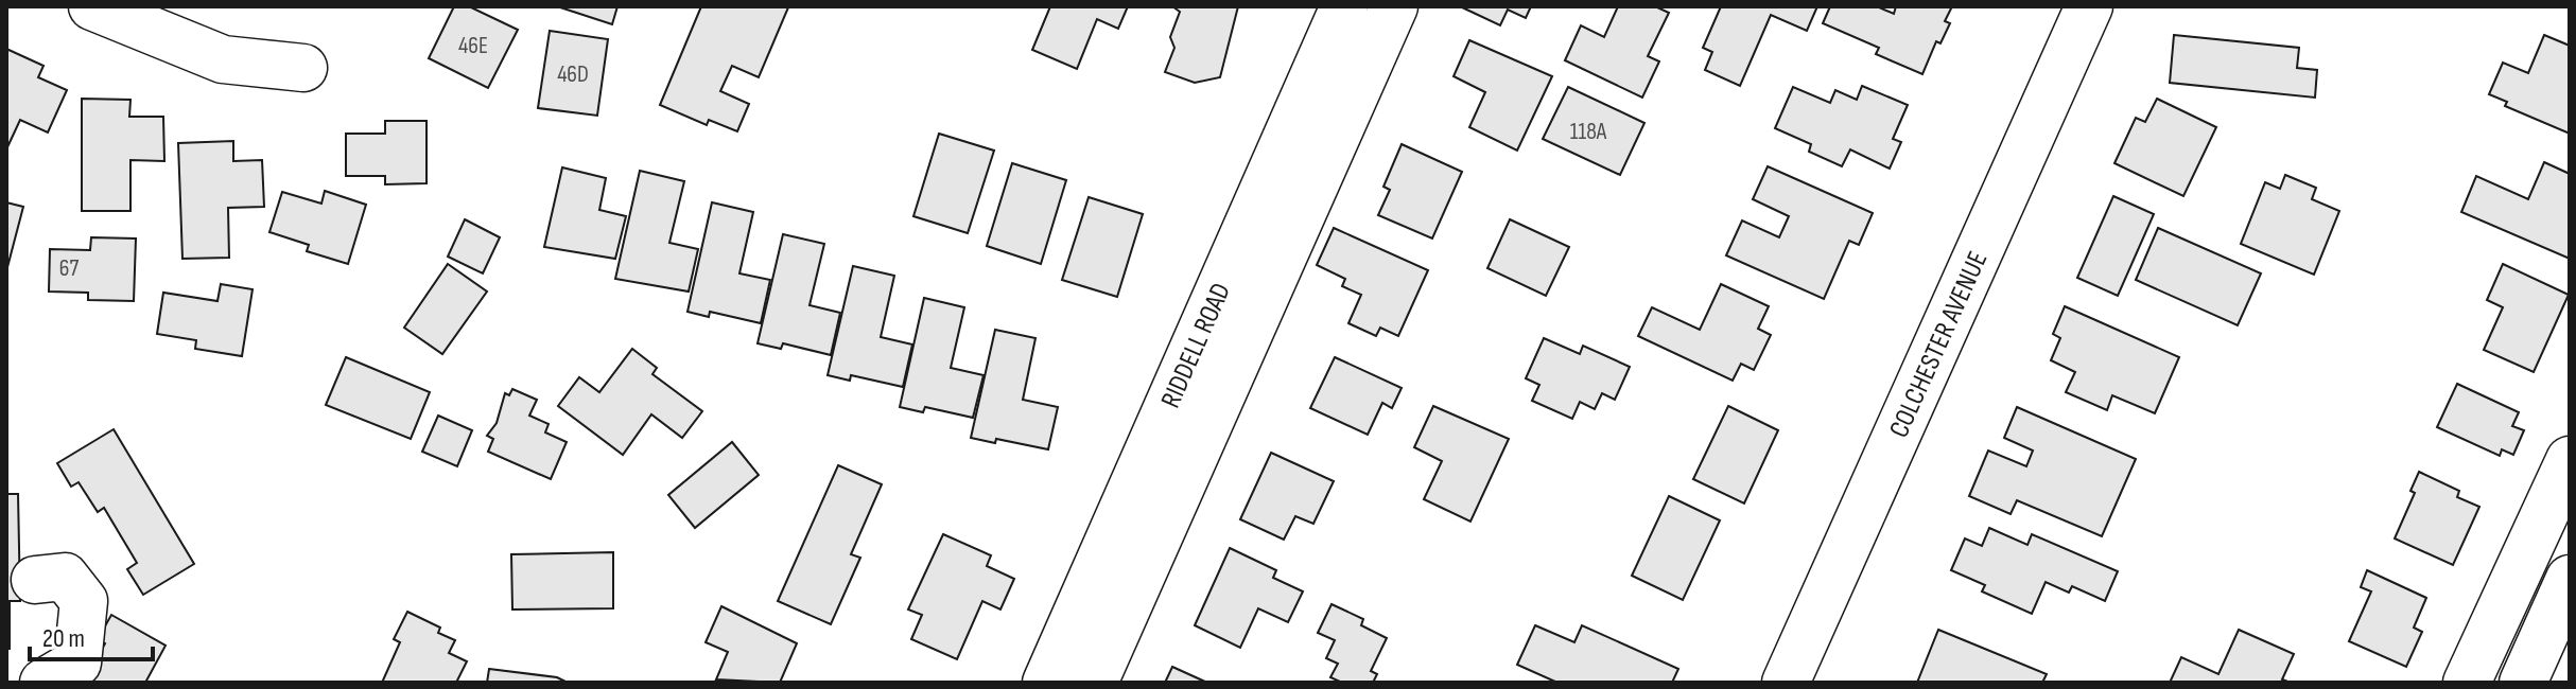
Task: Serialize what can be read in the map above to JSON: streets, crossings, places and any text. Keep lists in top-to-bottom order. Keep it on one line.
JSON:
{"streets":{"street":["RIDDELL ROAD","COLCHESTER AVENUE"]},"house_numbers":["46E","46D","118A","67"],"scale_bar":"20 m"}
